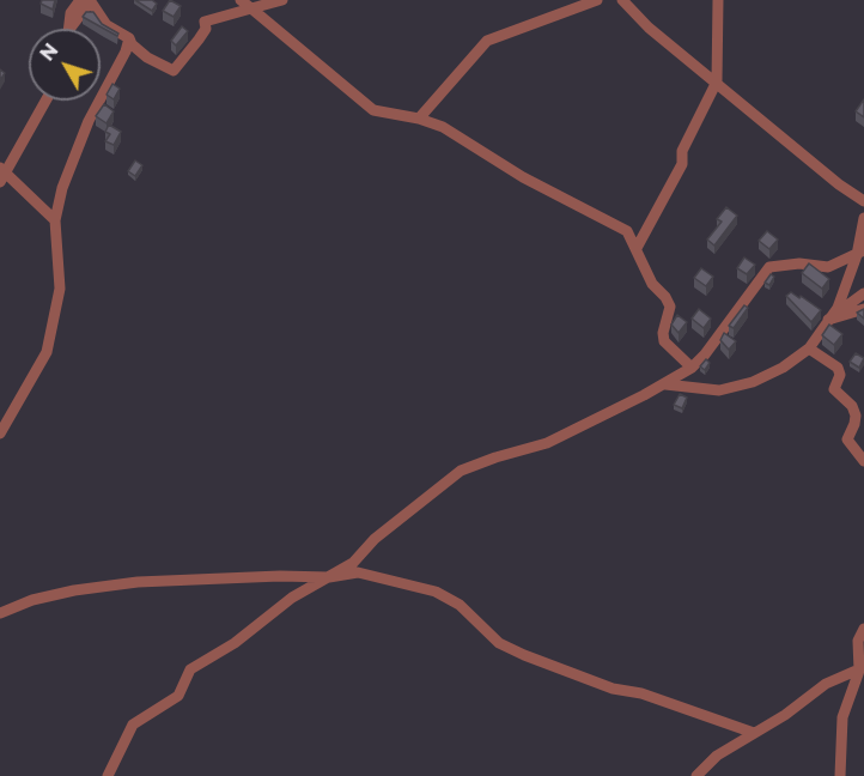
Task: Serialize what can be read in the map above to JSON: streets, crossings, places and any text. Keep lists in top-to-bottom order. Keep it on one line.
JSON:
{"north":"top left"}
